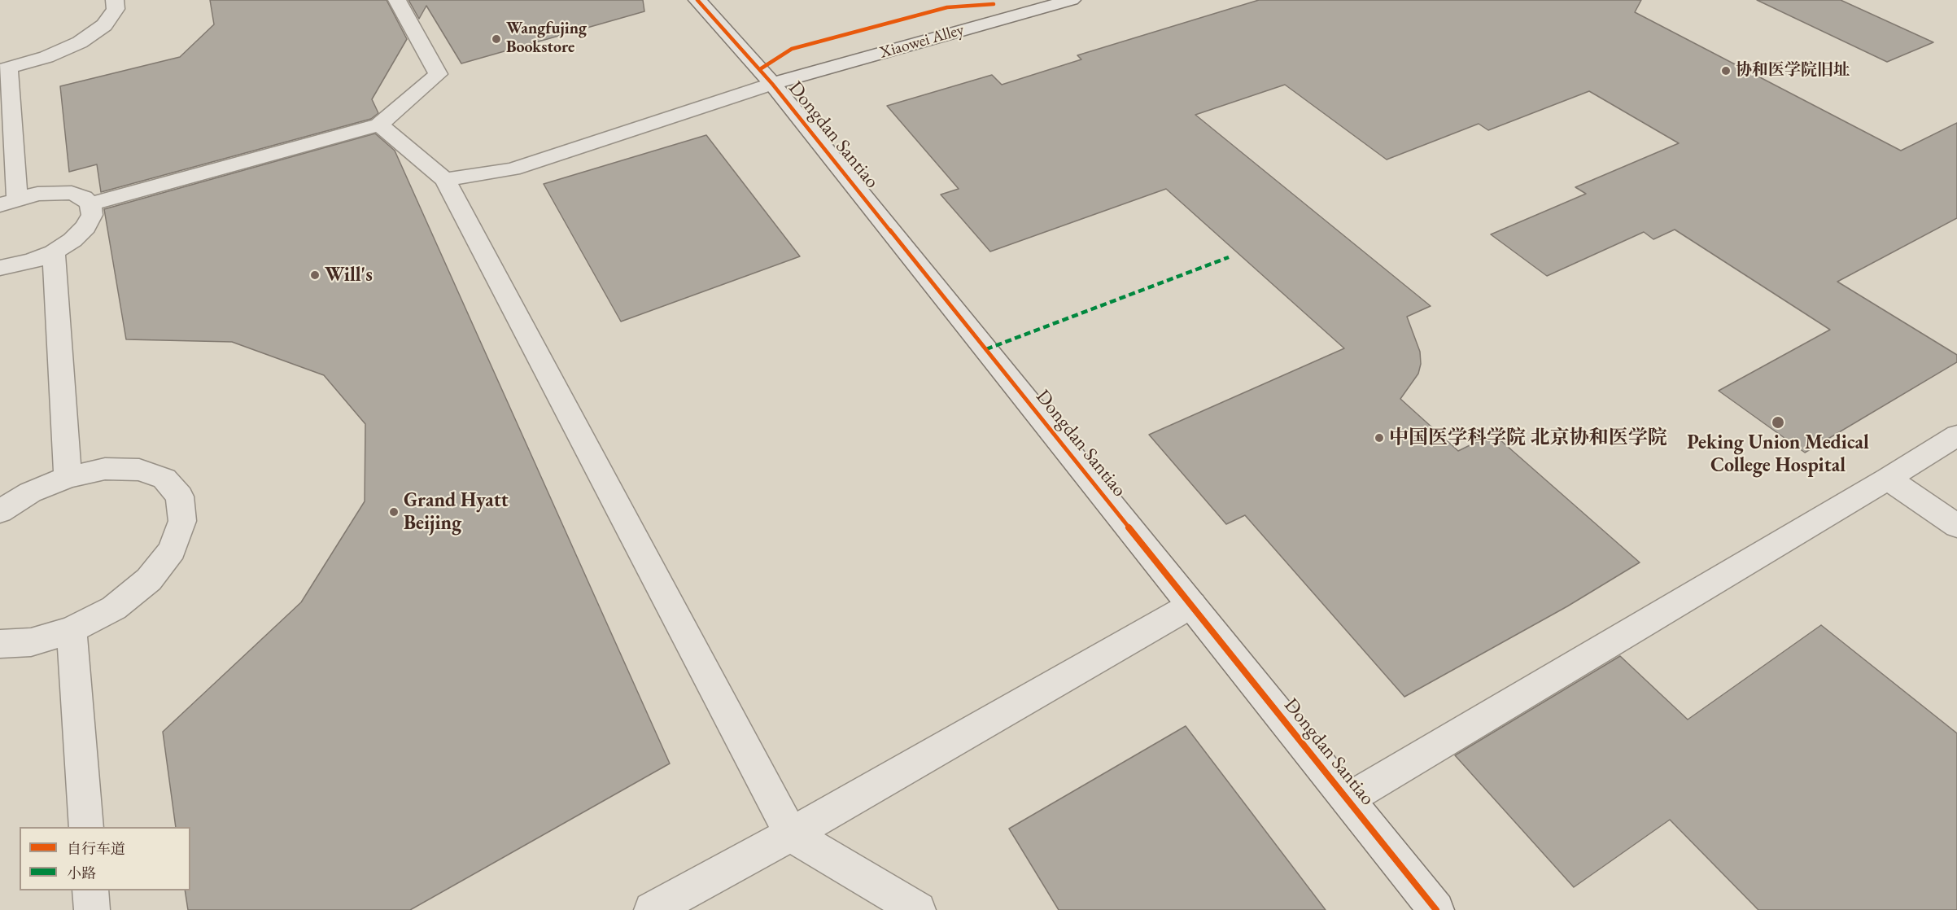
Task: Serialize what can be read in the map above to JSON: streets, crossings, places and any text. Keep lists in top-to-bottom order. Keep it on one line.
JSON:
{"streets":{"street":["Xiaowei Alley","Dongdan Santiao"]},"crossings":[["Xiaowei Alley","Dongdan Santiao"]],"places":["Wangfujing Bookstore","协和医学院旧址","Will's","Peking Union Medical College Hospital","中国医学科学院 北京协和医学院","Grand Hyatt Beijing"],"legend":["自行车道","小路"]}
